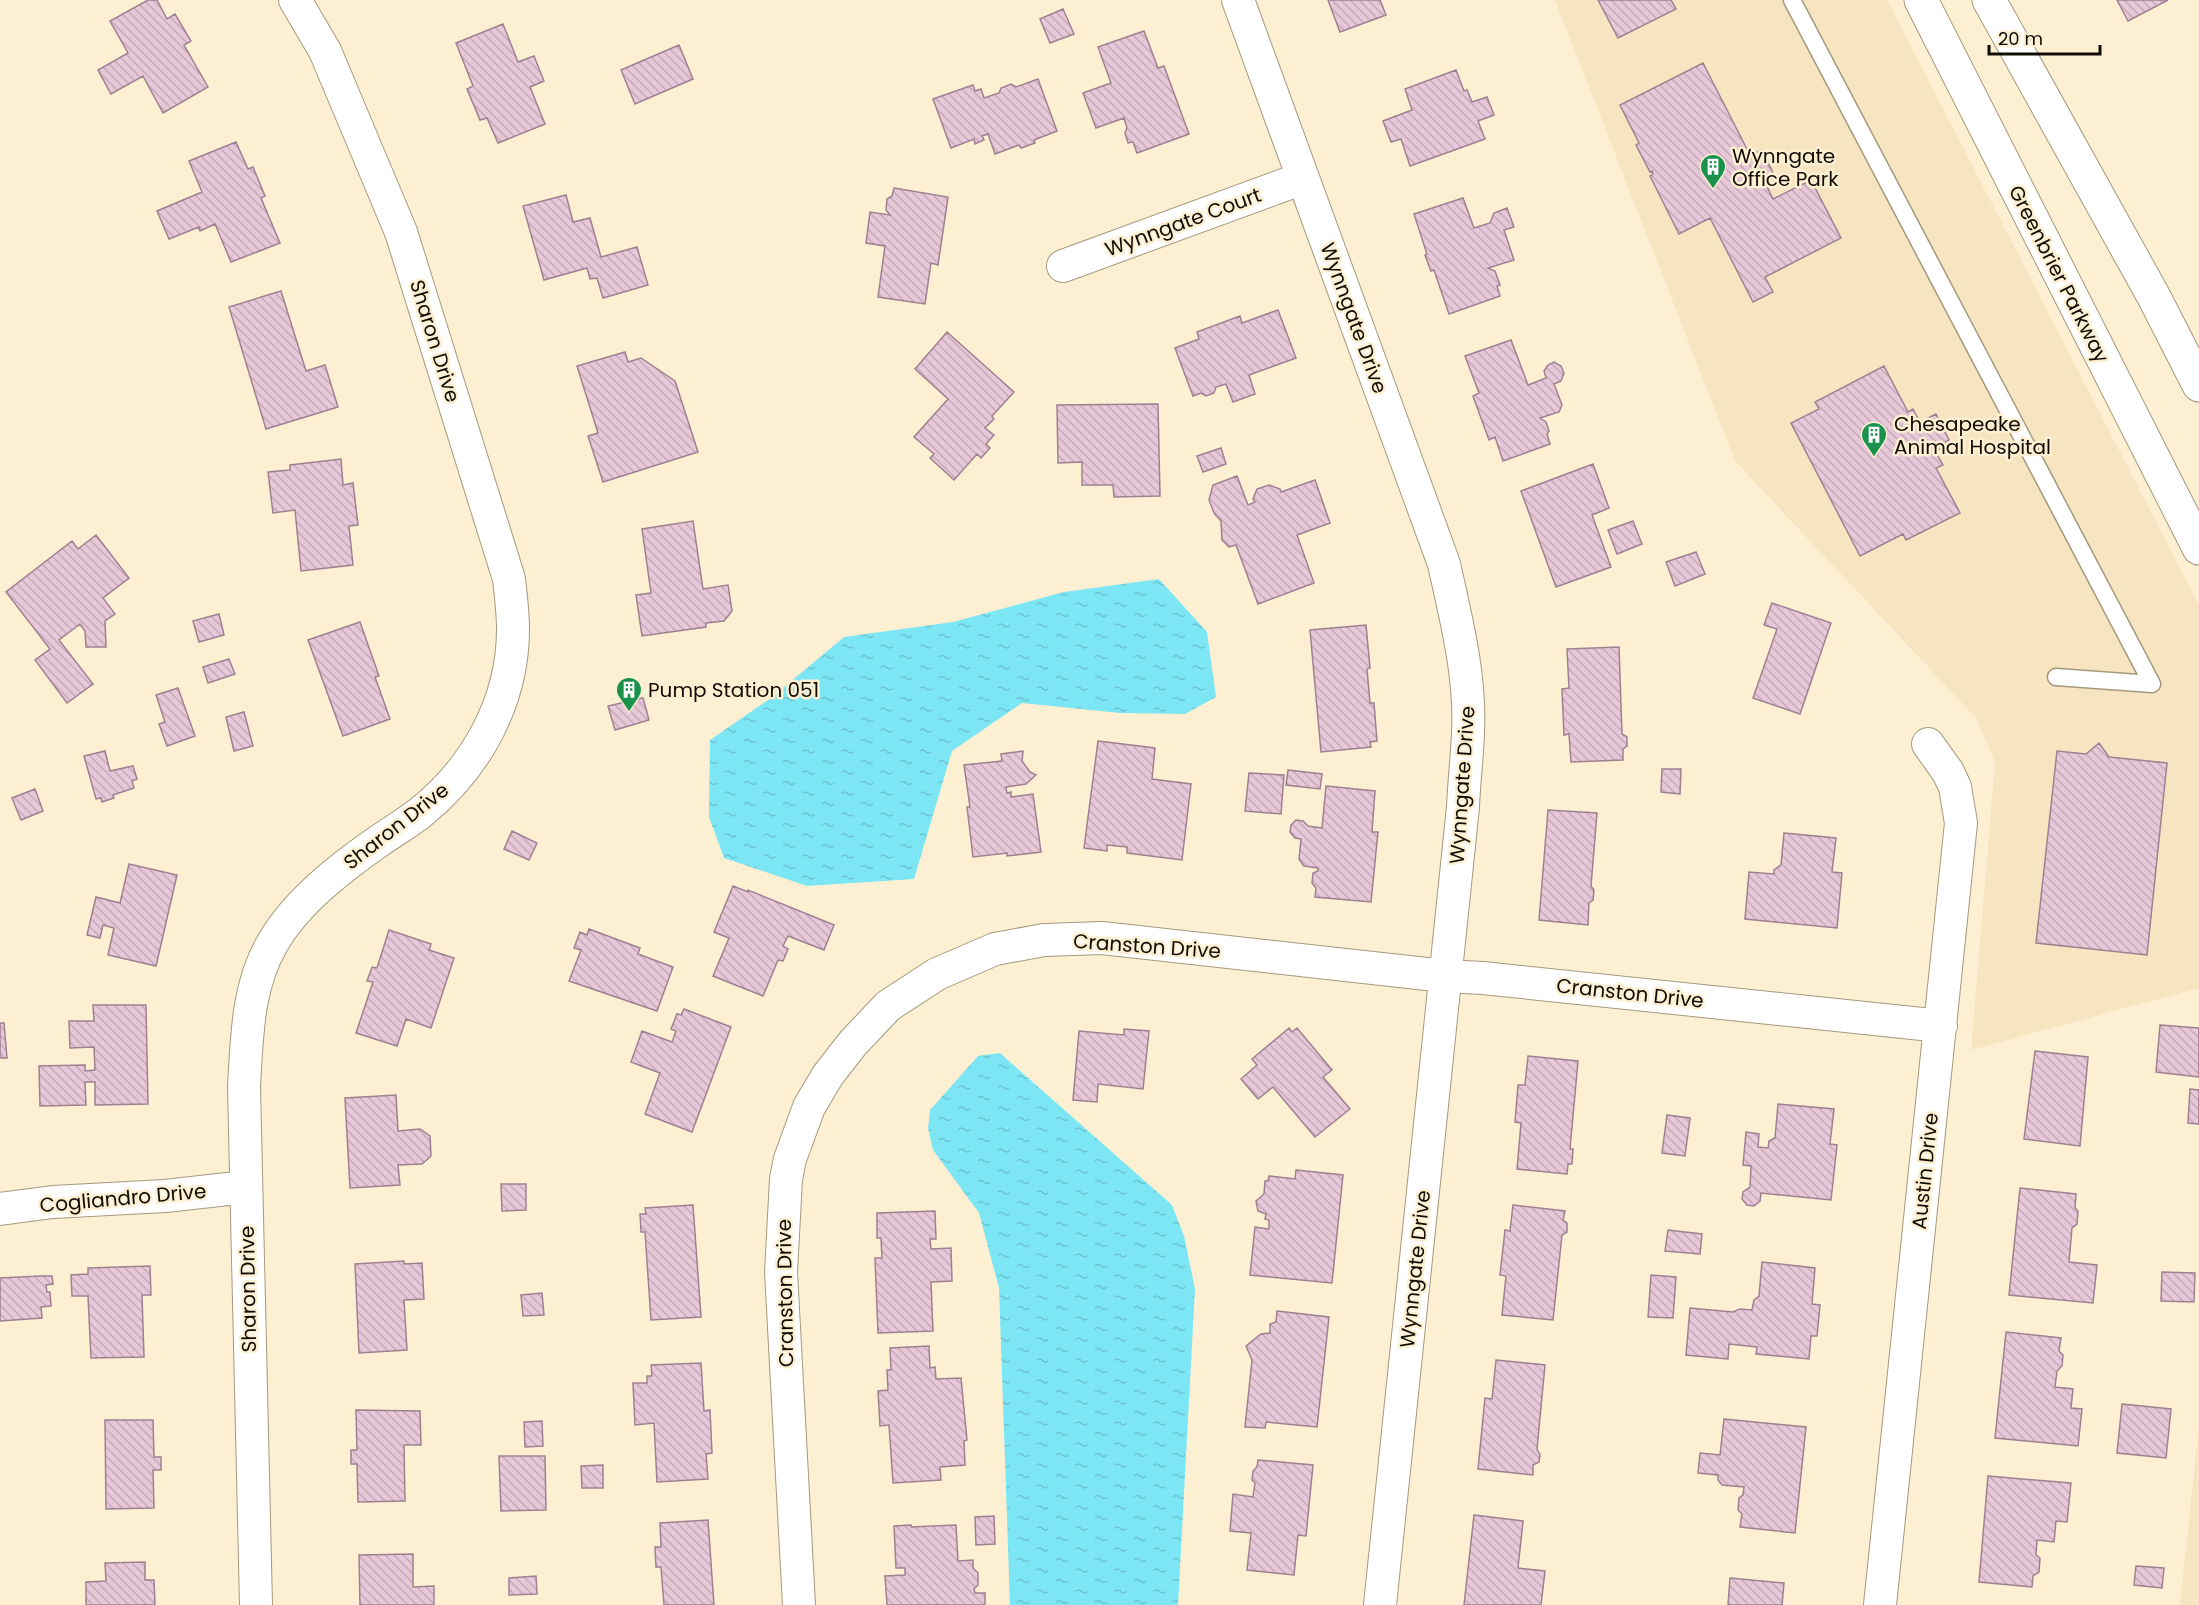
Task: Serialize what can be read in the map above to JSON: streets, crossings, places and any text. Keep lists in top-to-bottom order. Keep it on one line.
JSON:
{"streets":{"main road":["Greenbrier Parkway"],"street":["Wynngate Court","Wynngate Drive","Sharon Drive","Cranston Drive","Austin Drive","Cogliandro Drive"]},"crossings":[["Wynngate Court","Wynngate Drive"],["Wynngate Drive","Cranston Drive"],["Sharon Drive","Cogliandro Drive"],["Cranston Drive","Austin Drive"]],"places":{"building":["Wynngate Office Park","Chesapeake Animal Hospital","Pump Station 051"]},"scale_bar":"20 m"}
